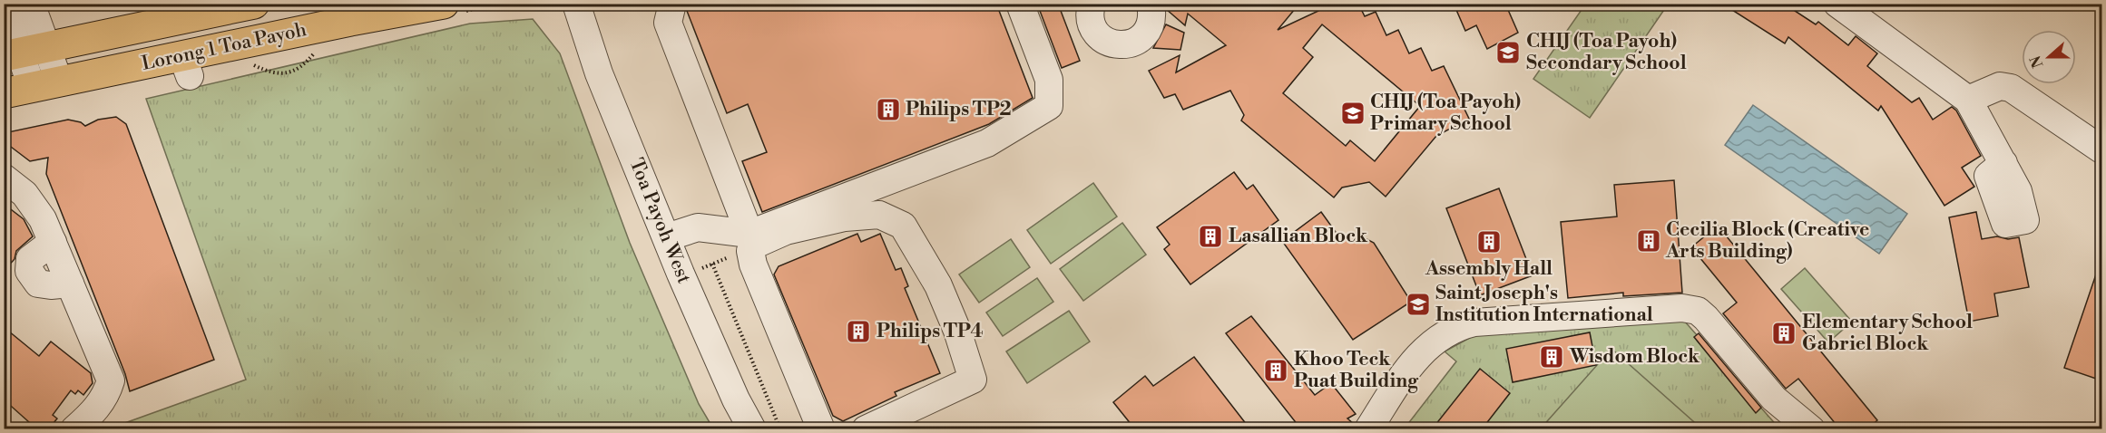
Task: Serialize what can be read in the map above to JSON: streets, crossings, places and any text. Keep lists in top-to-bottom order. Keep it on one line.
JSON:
{"streets":{"main road":["Lorong 1 Toa Payoh"],"street":["Toa Payoh West"]},"places":{"school or university":["CHIJ (Toa Payoh) Secondary School","CHIJ (Toa Payoh) Primary School","Saint Joseph's Institution International"],"building":["Philips TP2","Lasallian Block","Cecilia Block (Creative Arts Building)","Assembly Hall","Philips TP4","Elementary School Gabriel Block","Wisdom Block","Khoo Teck Puat Building"]},"north":"left"}
